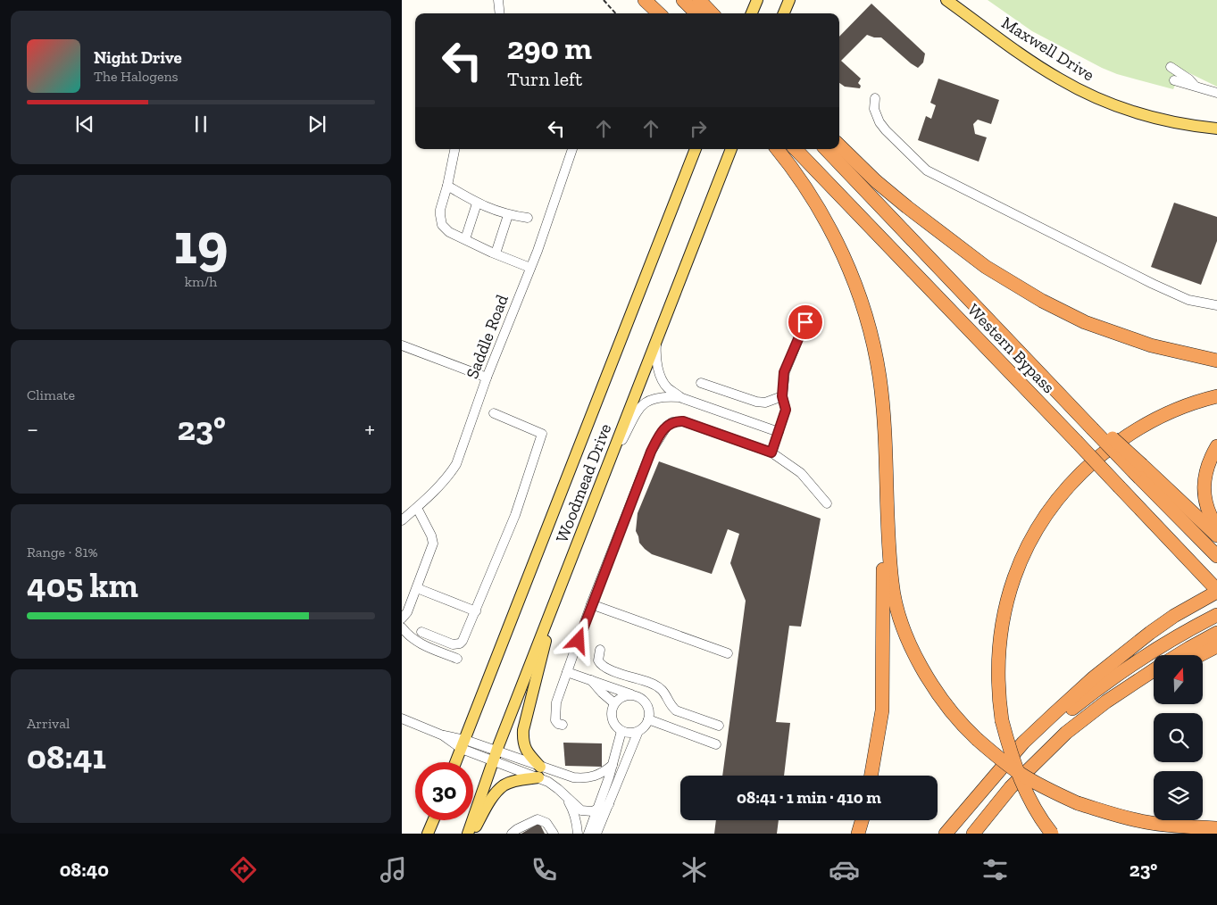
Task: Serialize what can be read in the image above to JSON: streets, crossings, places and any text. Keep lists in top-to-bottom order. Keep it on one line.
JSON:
{"streets":{"highway":["Western Bypass"],"main road":["Maxwell Drive","Woodmead Drive"],"street":["Saddle Road"]},"north":"top","page":{"turn":["290 m","Turn left"],"song":["Night Drive","The Halogens"],"tile":[["19","km/h"],"Climate",["Range · 81%","405 km"],["Arrival","08:41"]],"heat":["−","23°","+"],"limit":"30","trip":"08:41 · 1 min · 410 m","tabs":["08:40","23°"]}}
